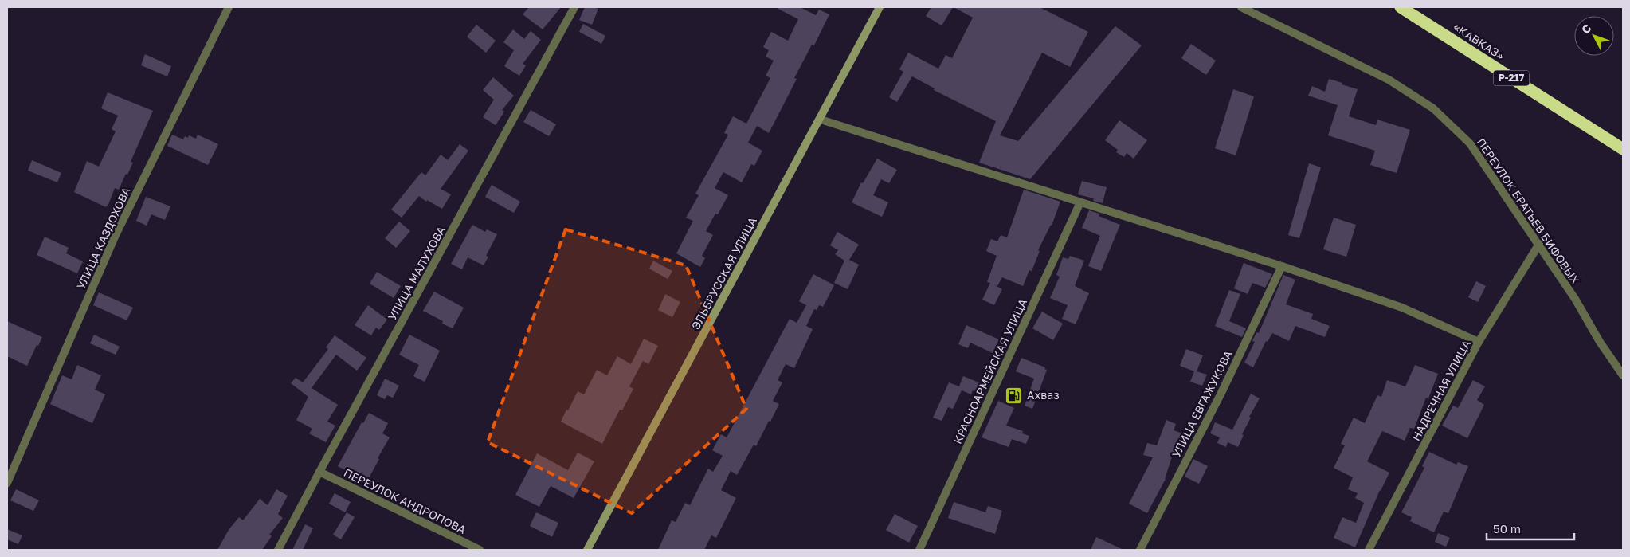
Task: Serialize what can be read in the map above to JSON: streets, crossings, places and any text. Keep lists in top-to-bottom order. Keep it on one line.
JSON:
{"streets":{"highway":["«КАВКАЗ»","Р-217"],"street":["ПЕРЕУЛОК БРАТЬЕВ БИФОВЫХ","УЛИЦА КАЗДОХОВА","УЛИЦА МАЛУХОВА","ЭЛЬБРУССКАЯ УЛИЦА","КРАСНОАРМЕЙСКАЯ УЛИЦА","НАДРЕЧНАЯ УЛИЦА","УЛИЦА ЕВГАЖУКОВА","ПЕРЕУЛОК АНДРОПОВА"]},"crossings":[["ПЕРЕУЛОК БРАТЬЕВ БИФОВЫХ","НАДРЕЧНАЯ УЛИЦА"],["УЛИЦА МАЛУХОВА","ПЕРЕУЛОК АНДРОПОВА"]],"places":{"fuel station":["Ахваз"]},"scale_bar":"50 m","north":"top left"}
